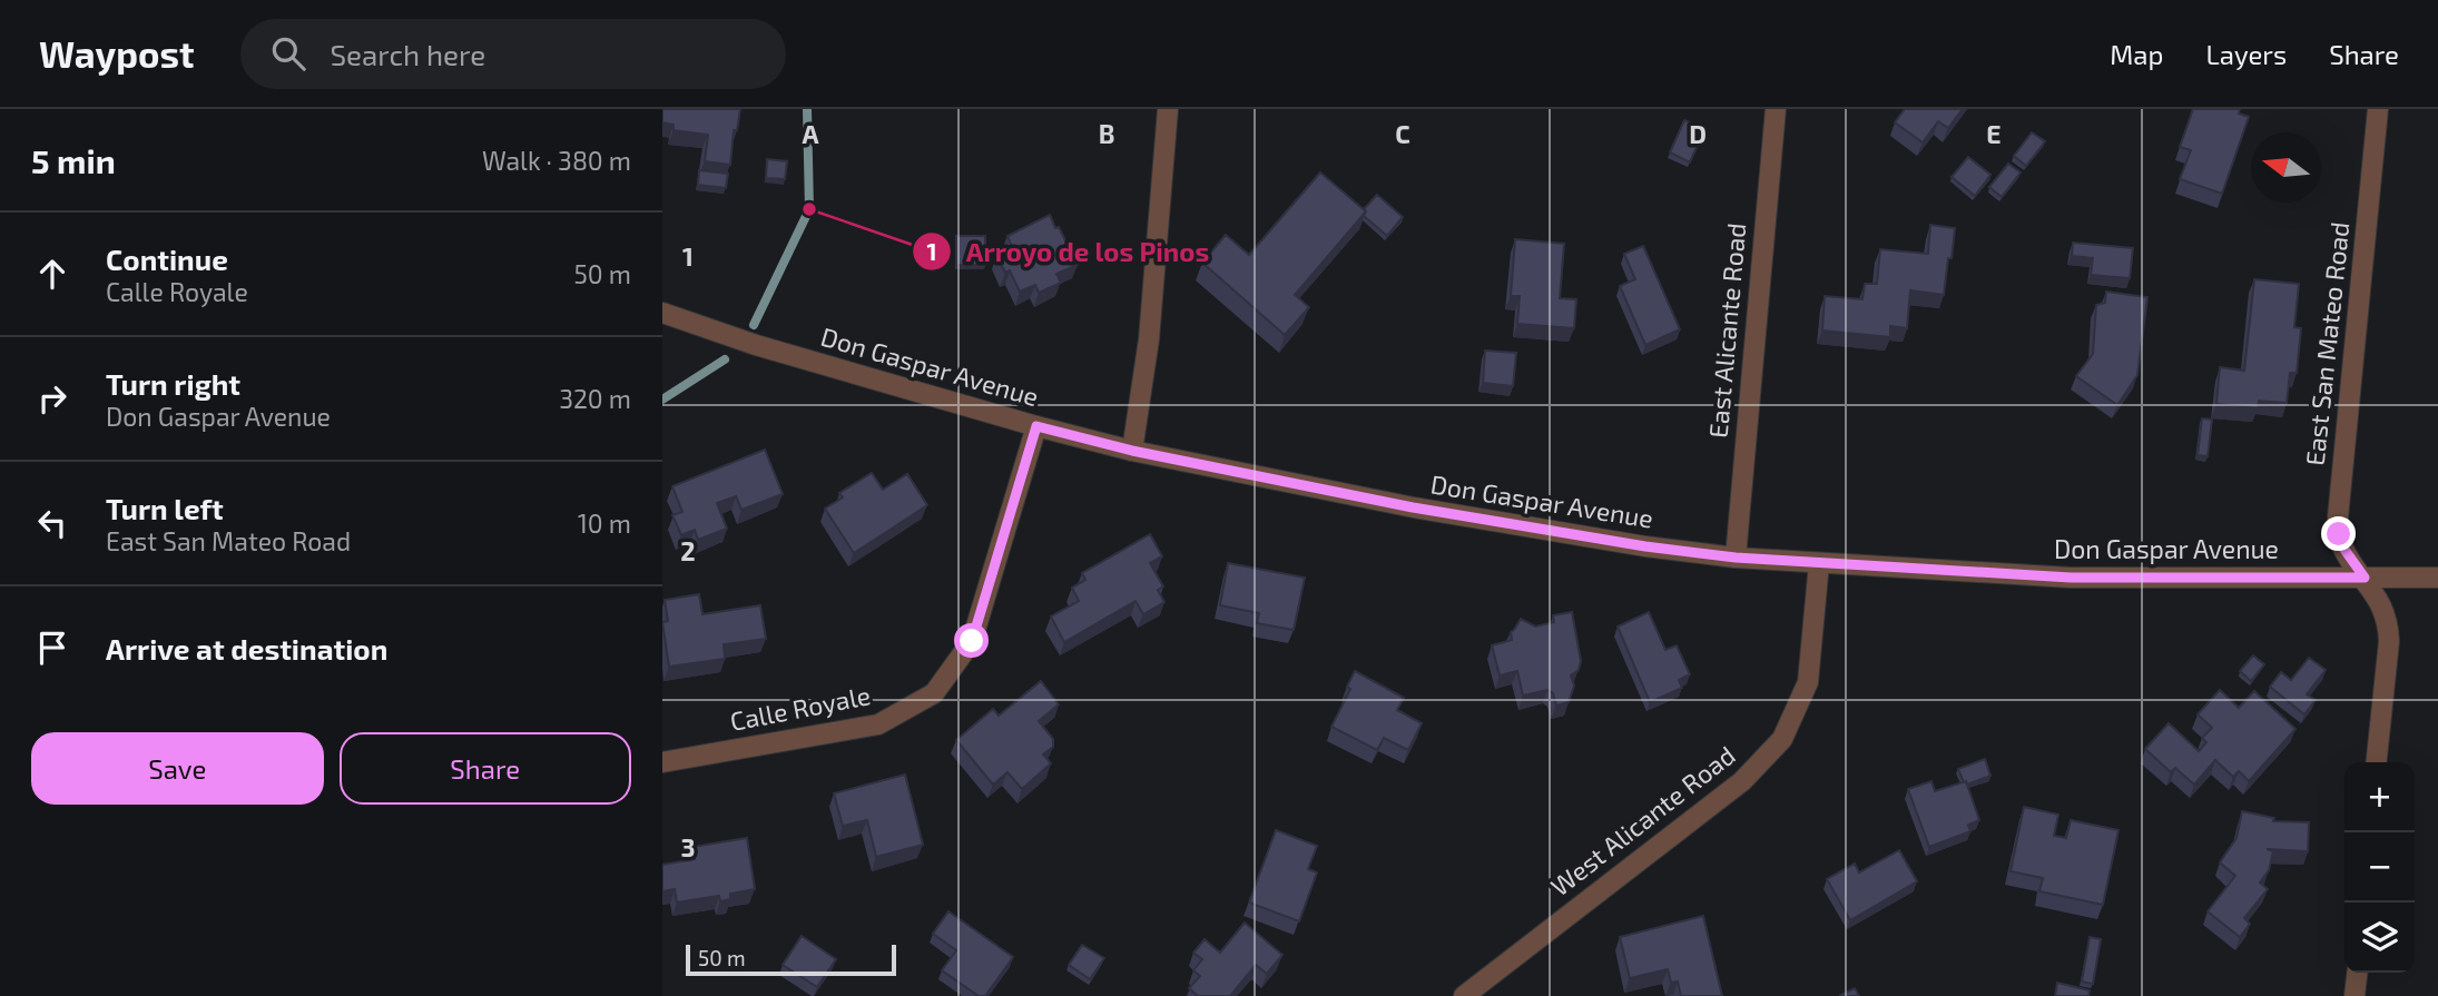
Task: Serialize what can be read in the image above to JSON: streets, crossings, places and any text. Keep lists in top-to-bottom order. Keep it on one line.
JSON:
{"streets":{"street":["East Alicante Road","East San Mateo Road","Don Gaspar Avenue","Calle Royale","West Alicante Road"]},"crossings":[["East Alicante Road","Don Gaspar Avenue"],["East San Mateo Road","Don Gaspar Avenue"],["Don Gaspar Avenue","Calle Royale"],["Don Gaspar Avenue","West Alicante Road"]],"places":["Arroyo de los Pinos"],"scale_bar":"50 m","north":"left","page":{"header":"Waypost","search":"Search here","nav":["Map","Layers","Share"],"heading":["5 min","Walk · 380 m"],"list":[["Continue","Calle Royale","50 m"],["Turn right","Don Gaspar Avenue","320 m"],["Turn left","East San Mateo Road","10 m"],"Arrive at destination"],"buttons":["Save","Share"],"map_buttons":["+","−"],"scale":"50 m"},"grid":{"columns":["A","B","C","D","E"],"rows":["1","2","3"]}}
